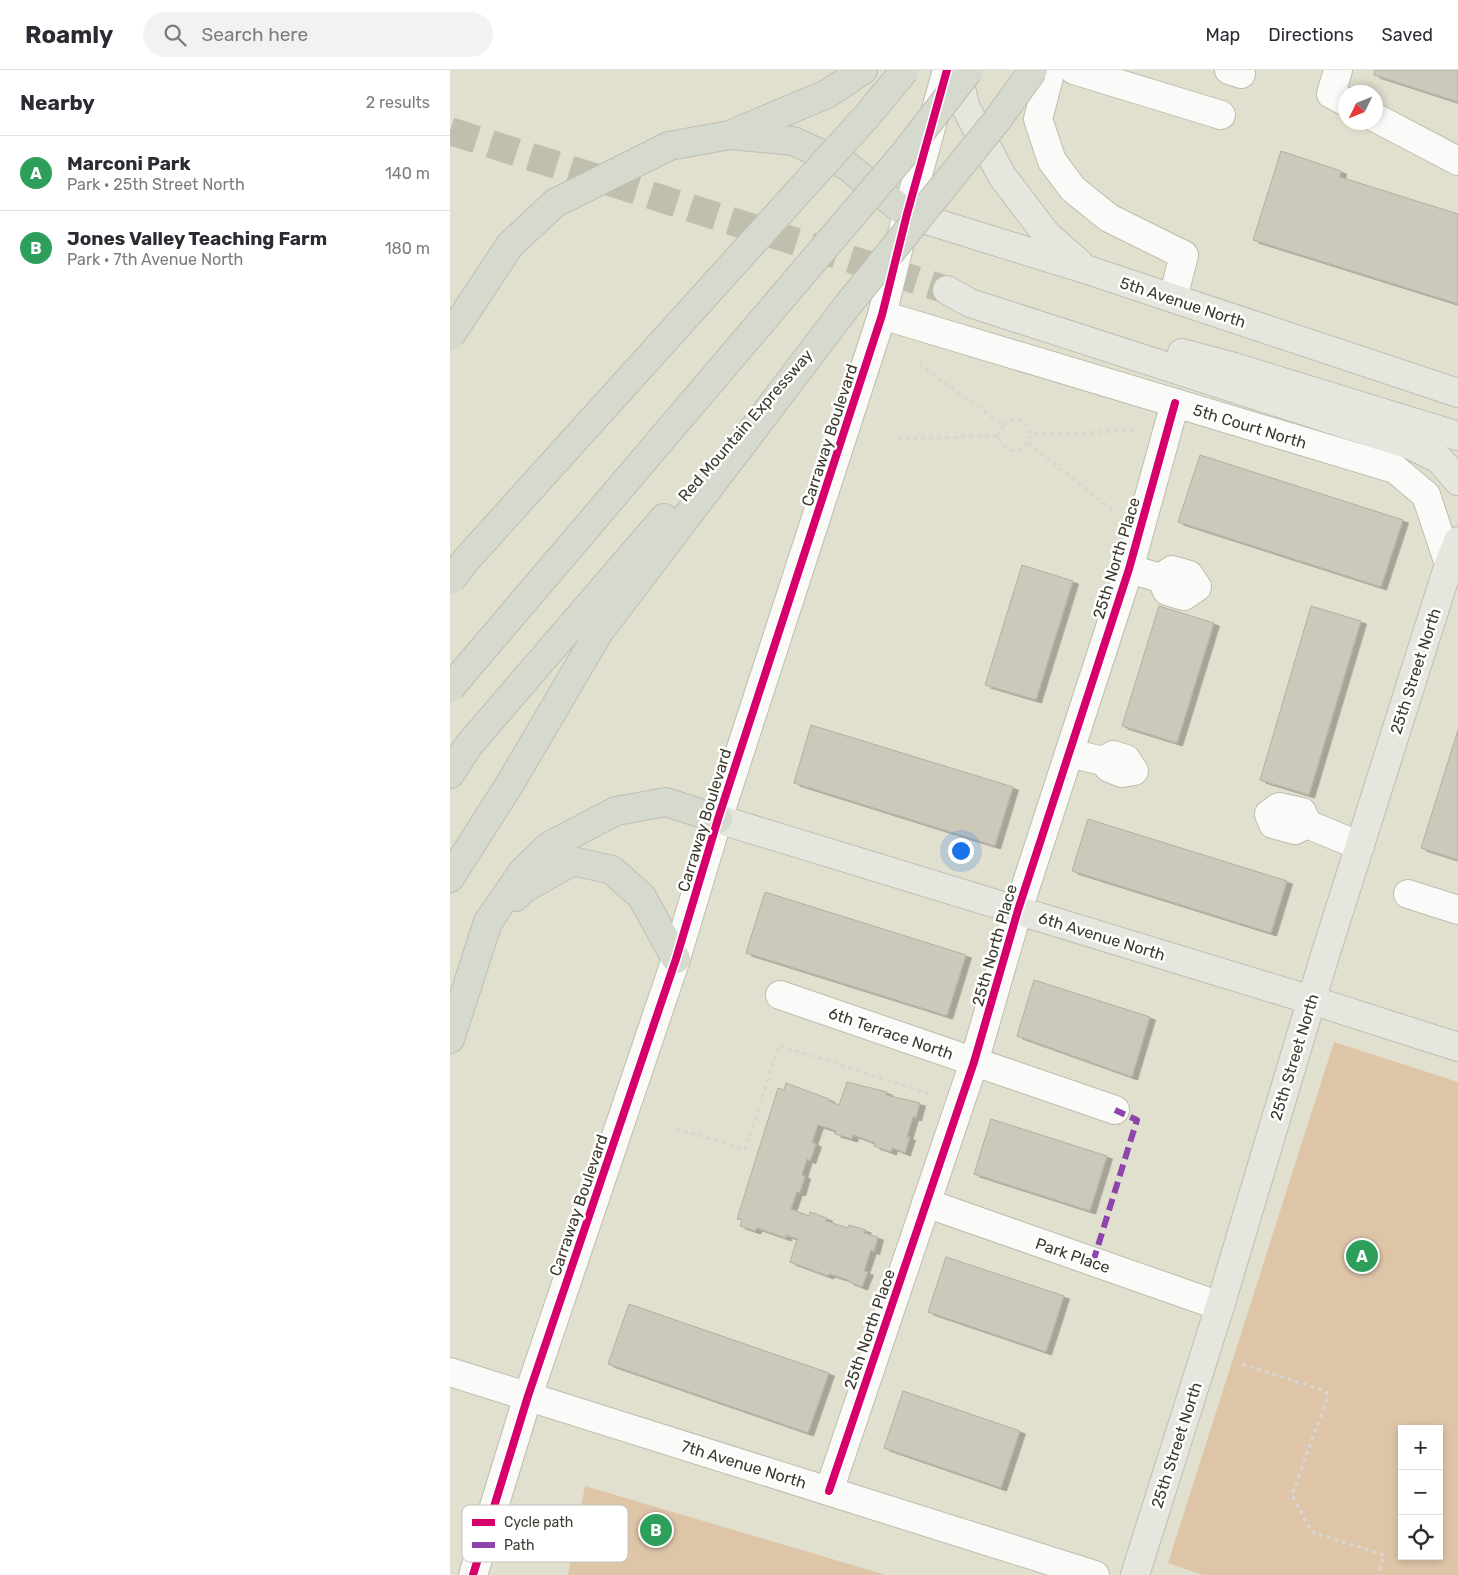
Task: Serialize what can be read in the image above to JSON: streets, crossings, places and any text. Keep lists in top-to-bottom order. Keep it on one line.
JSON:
{"streets":{"highway":["Red Mountain Expressway"],"main road":["5th Avenue North","25th Street North","6th Avenue North"],"street":["5th Court North","Carraway Boulevard","25th North Place","6th Terrace North","Park Place","7th Avenue North"]},"crossings":[["5th Avenue North","Carraway Boulevard"],["5th Court North","Carraway Boulevard"],["5th Court North","25th North Place"],["5th Court North","25th Street North"],["Carraway Boulevard","6th Avenue North"],["Carraway Boulevard","7th Avenue North"],["25th North Place","6th Avenue North"],["25th North Place","6th Terrace North"],["25th North Place","Park Place"],["25th North Place","7th Avenue North"],["25th Street North","6th Avenue North"],["25th Street North","Park Place"]],"legend":["Cycle path","Path"],"north":"bottom left","page":{"header":"Roamly","search":"Search here","nav":["Map","Directions","Saved"],"heading":["Nearby","2 results"],"list":[{"mark":"A","name":"Marconi Park","note":"Park · 25th Street North","value":"140 m"},{"mark":"B","name":"Jones Valley Teaching Farm","note":"Park · 7th Avenue North","value":"180 m"}],"pins":["A","B"],"map_buttons":["+","−"]}}
